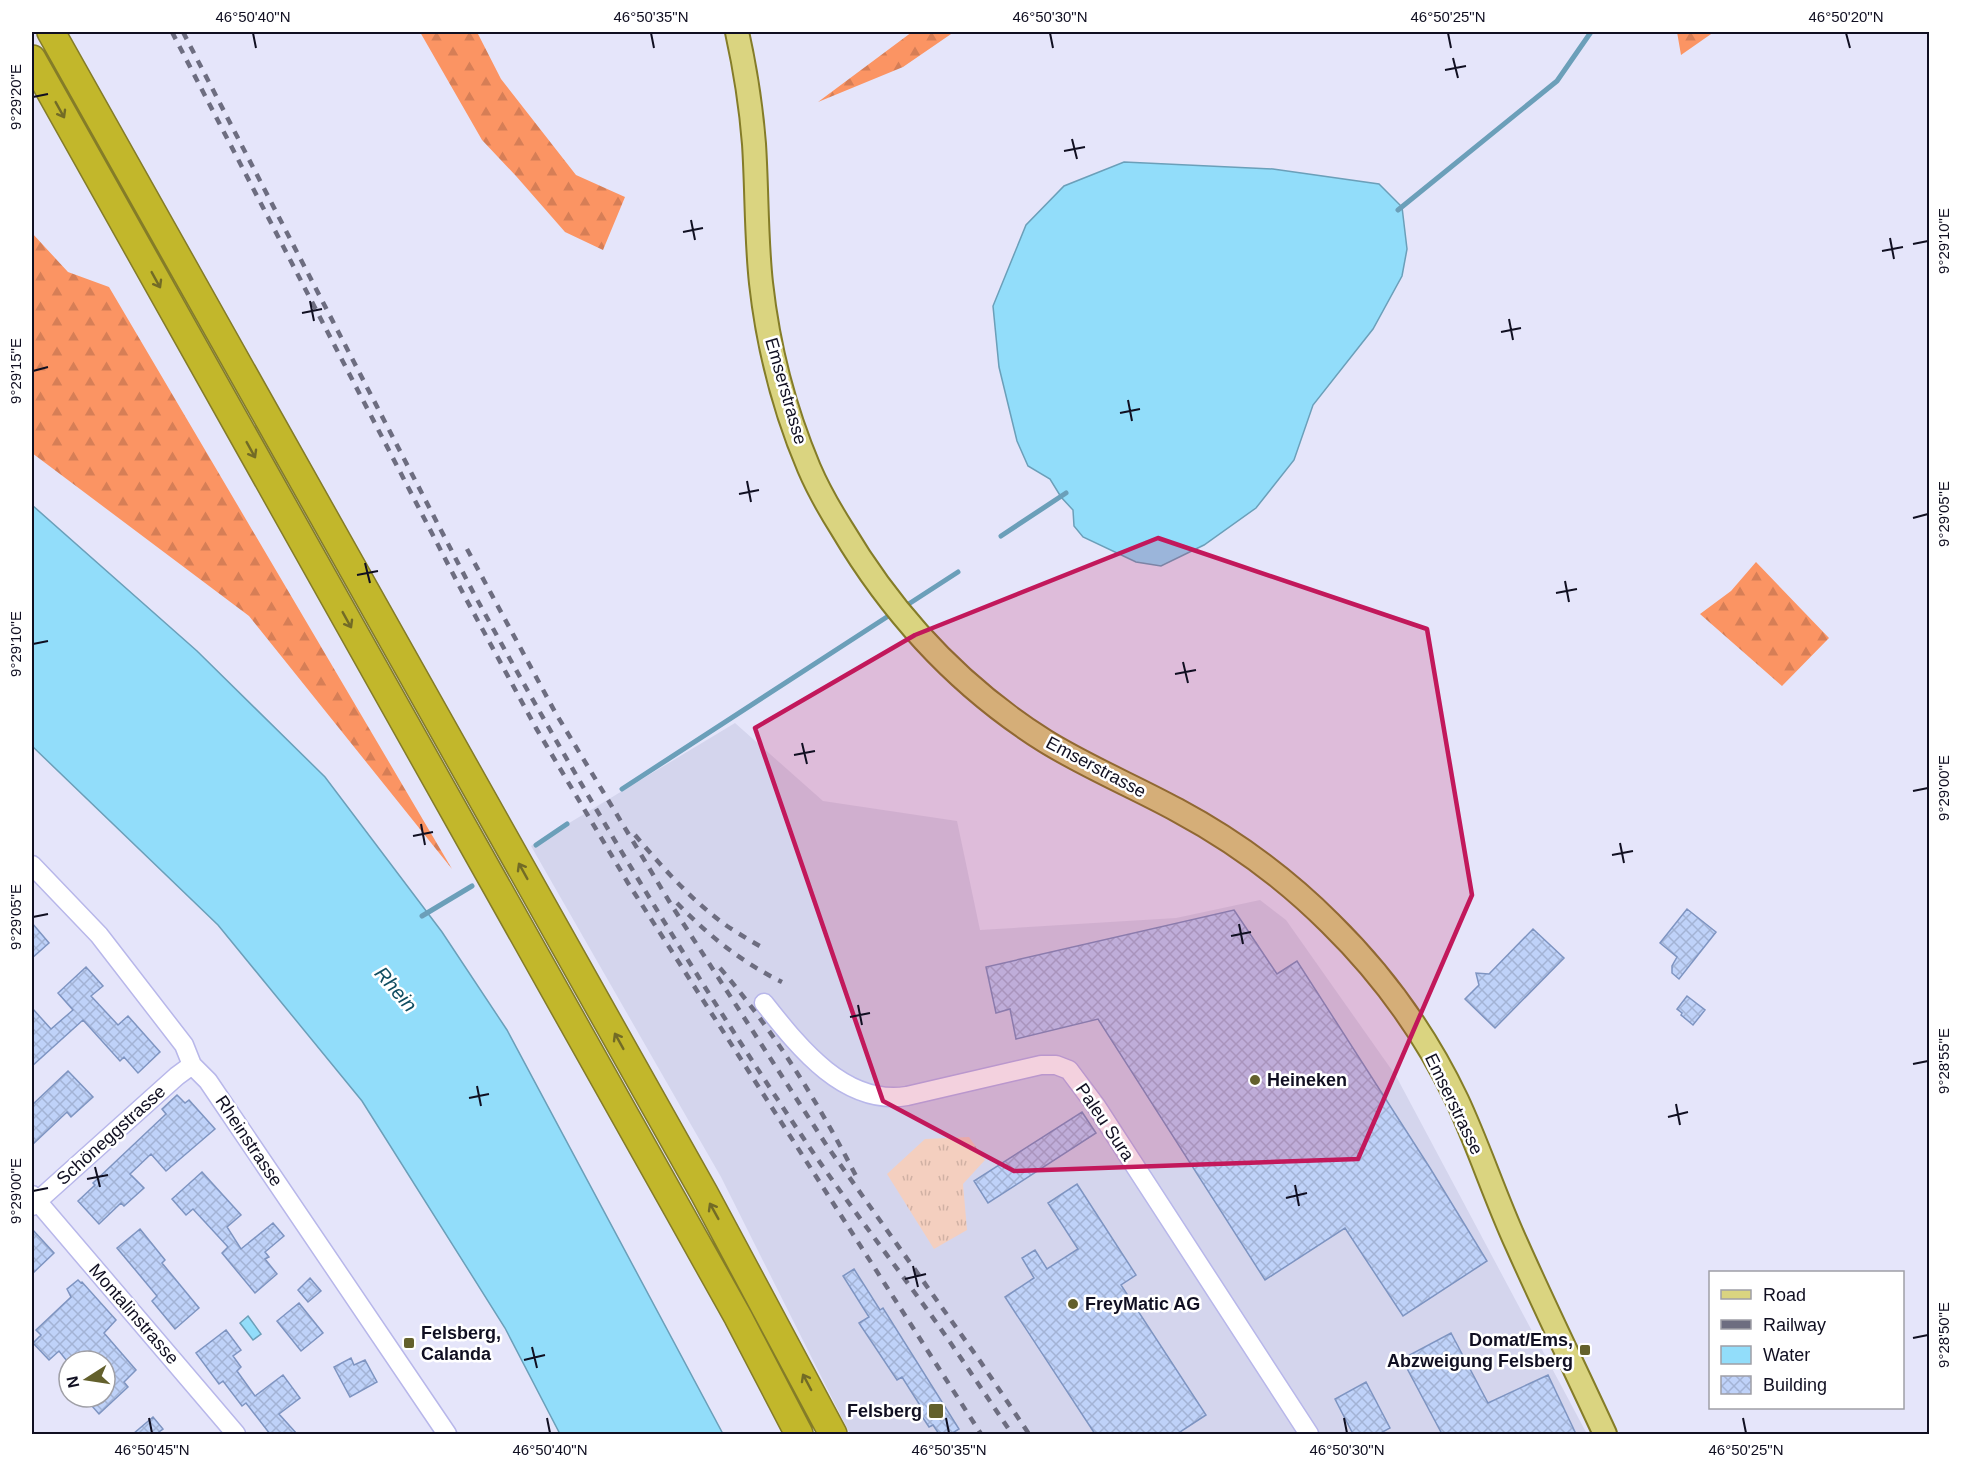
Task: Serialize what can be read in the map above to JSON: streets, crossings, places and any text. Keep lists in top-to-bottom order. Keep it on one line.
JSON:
{"streets":{"main road":["Emserstrasse"],"street":["Paleu Sura","Schöneggstrasse","Rheinstrasse","Montalinstrasse"]},"crossings":[["Schöneggstrasse","Rheinstrasse"],["Schöneggstrasse","Montalinstrasse"]],"water":["Rhein"],"places":{"other":["Heineken","FreyMatic AG"],"transit":["Felsberg, Calanda","Domat/Ems, Abzweigung Felsberg","Felsberg"]},"legend":["Road","Railway","Water","Building"],"north":"left","coordinates":["46°50'40\"N","46°50'35\"N","46°50'30\"N","46°50'25\"N","46°50'20\"N","9°29'20\"E","9°29'10\"E","9°29'15\"E","9°29'05\"E","9°29'00\"E","9°28'55\"E","9°28'50\"E","46°50'45\"N"]}
